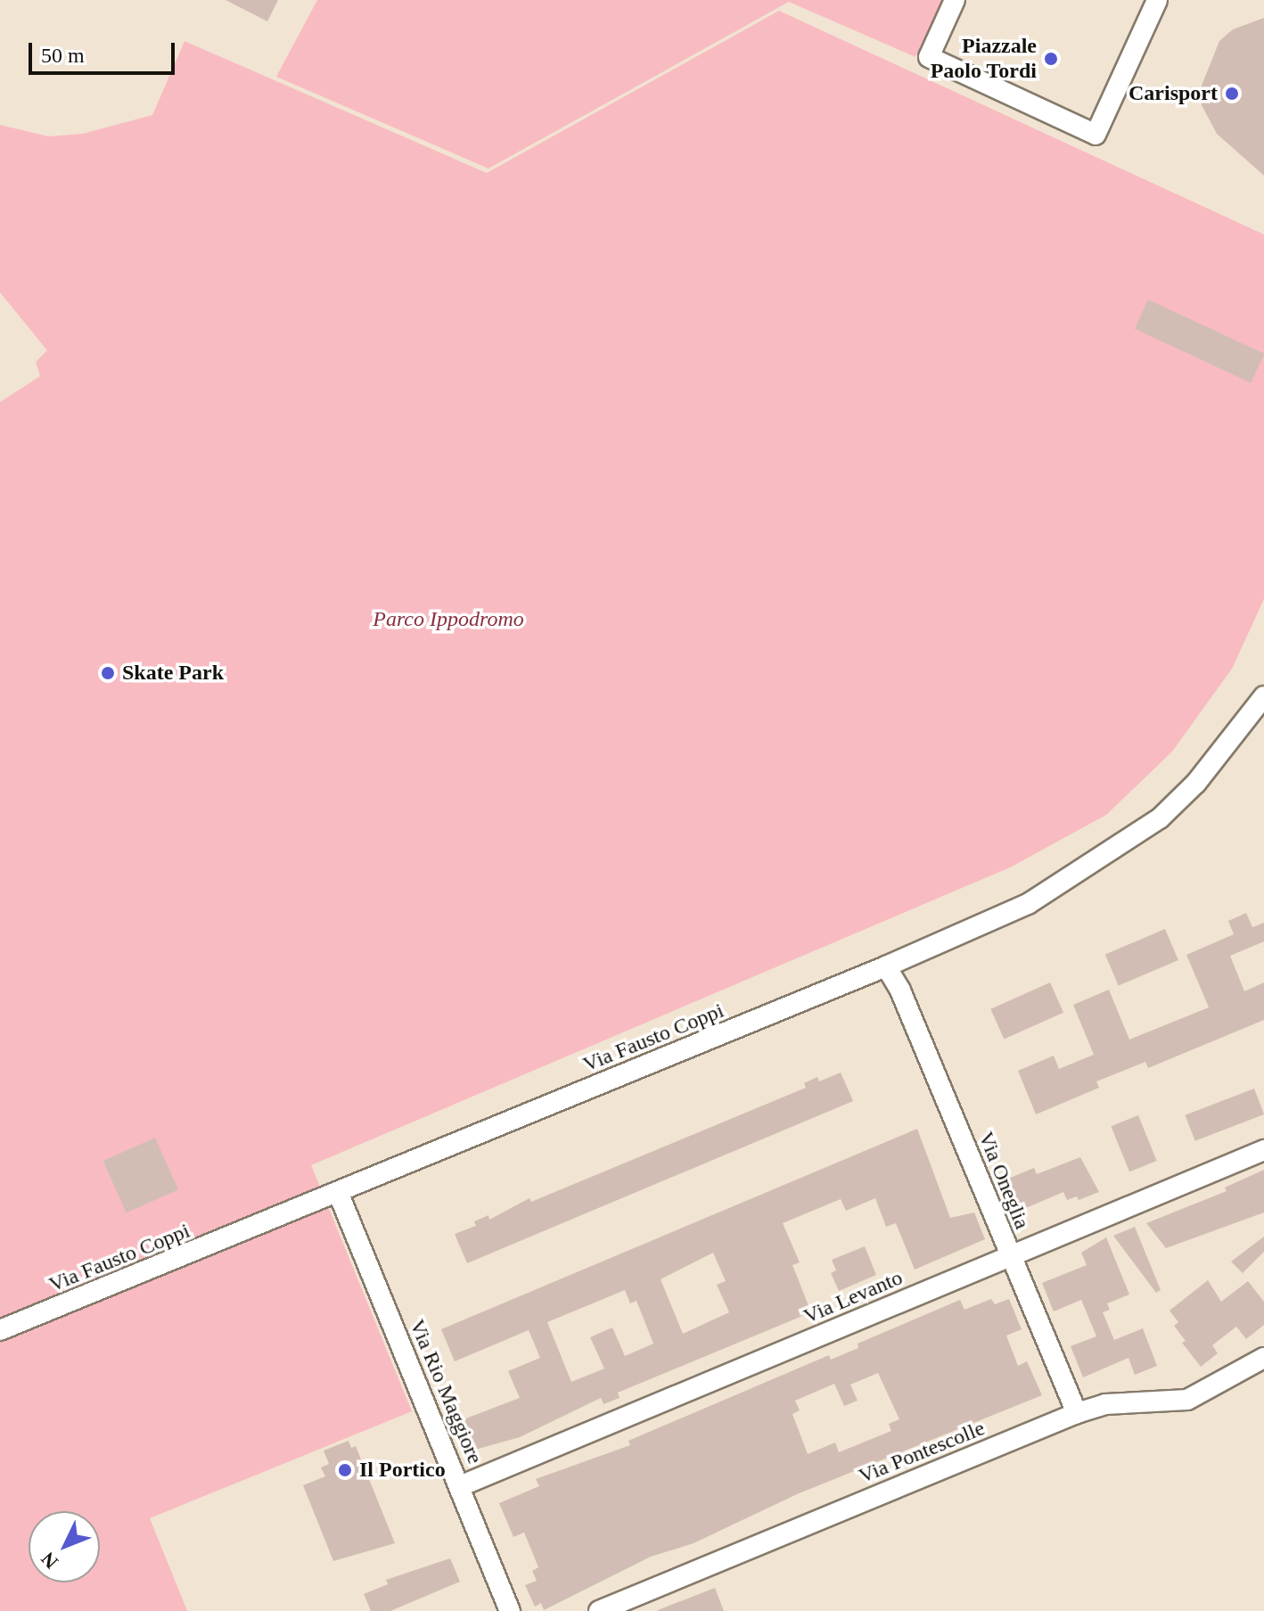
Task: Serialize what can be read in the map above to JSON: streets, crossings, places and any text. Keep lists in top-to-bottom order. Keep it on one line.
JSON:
{"streets":{"street":["Via Fausto Coppi","Via Oneglia","Via Levanto","Via Rio Maggiore","Via Pontescolle"]},"crossings":[["Via Fausto Coppi","Via Oneglia"],["Via Fausto Coppi","Via Rio Maggiore"],["Via Oneglia","Via Levanto"],["Via Oneglia","Via Pontescolle"],["Via Levanto","Via Rio Maggiore"]],"parks":["Parco Ippodromo"],"places":["Piazzale Paolo Tordi","Carisport","Skate Park","Il Portico"],"scale_bar":"50 m","north":"bottom left"}
